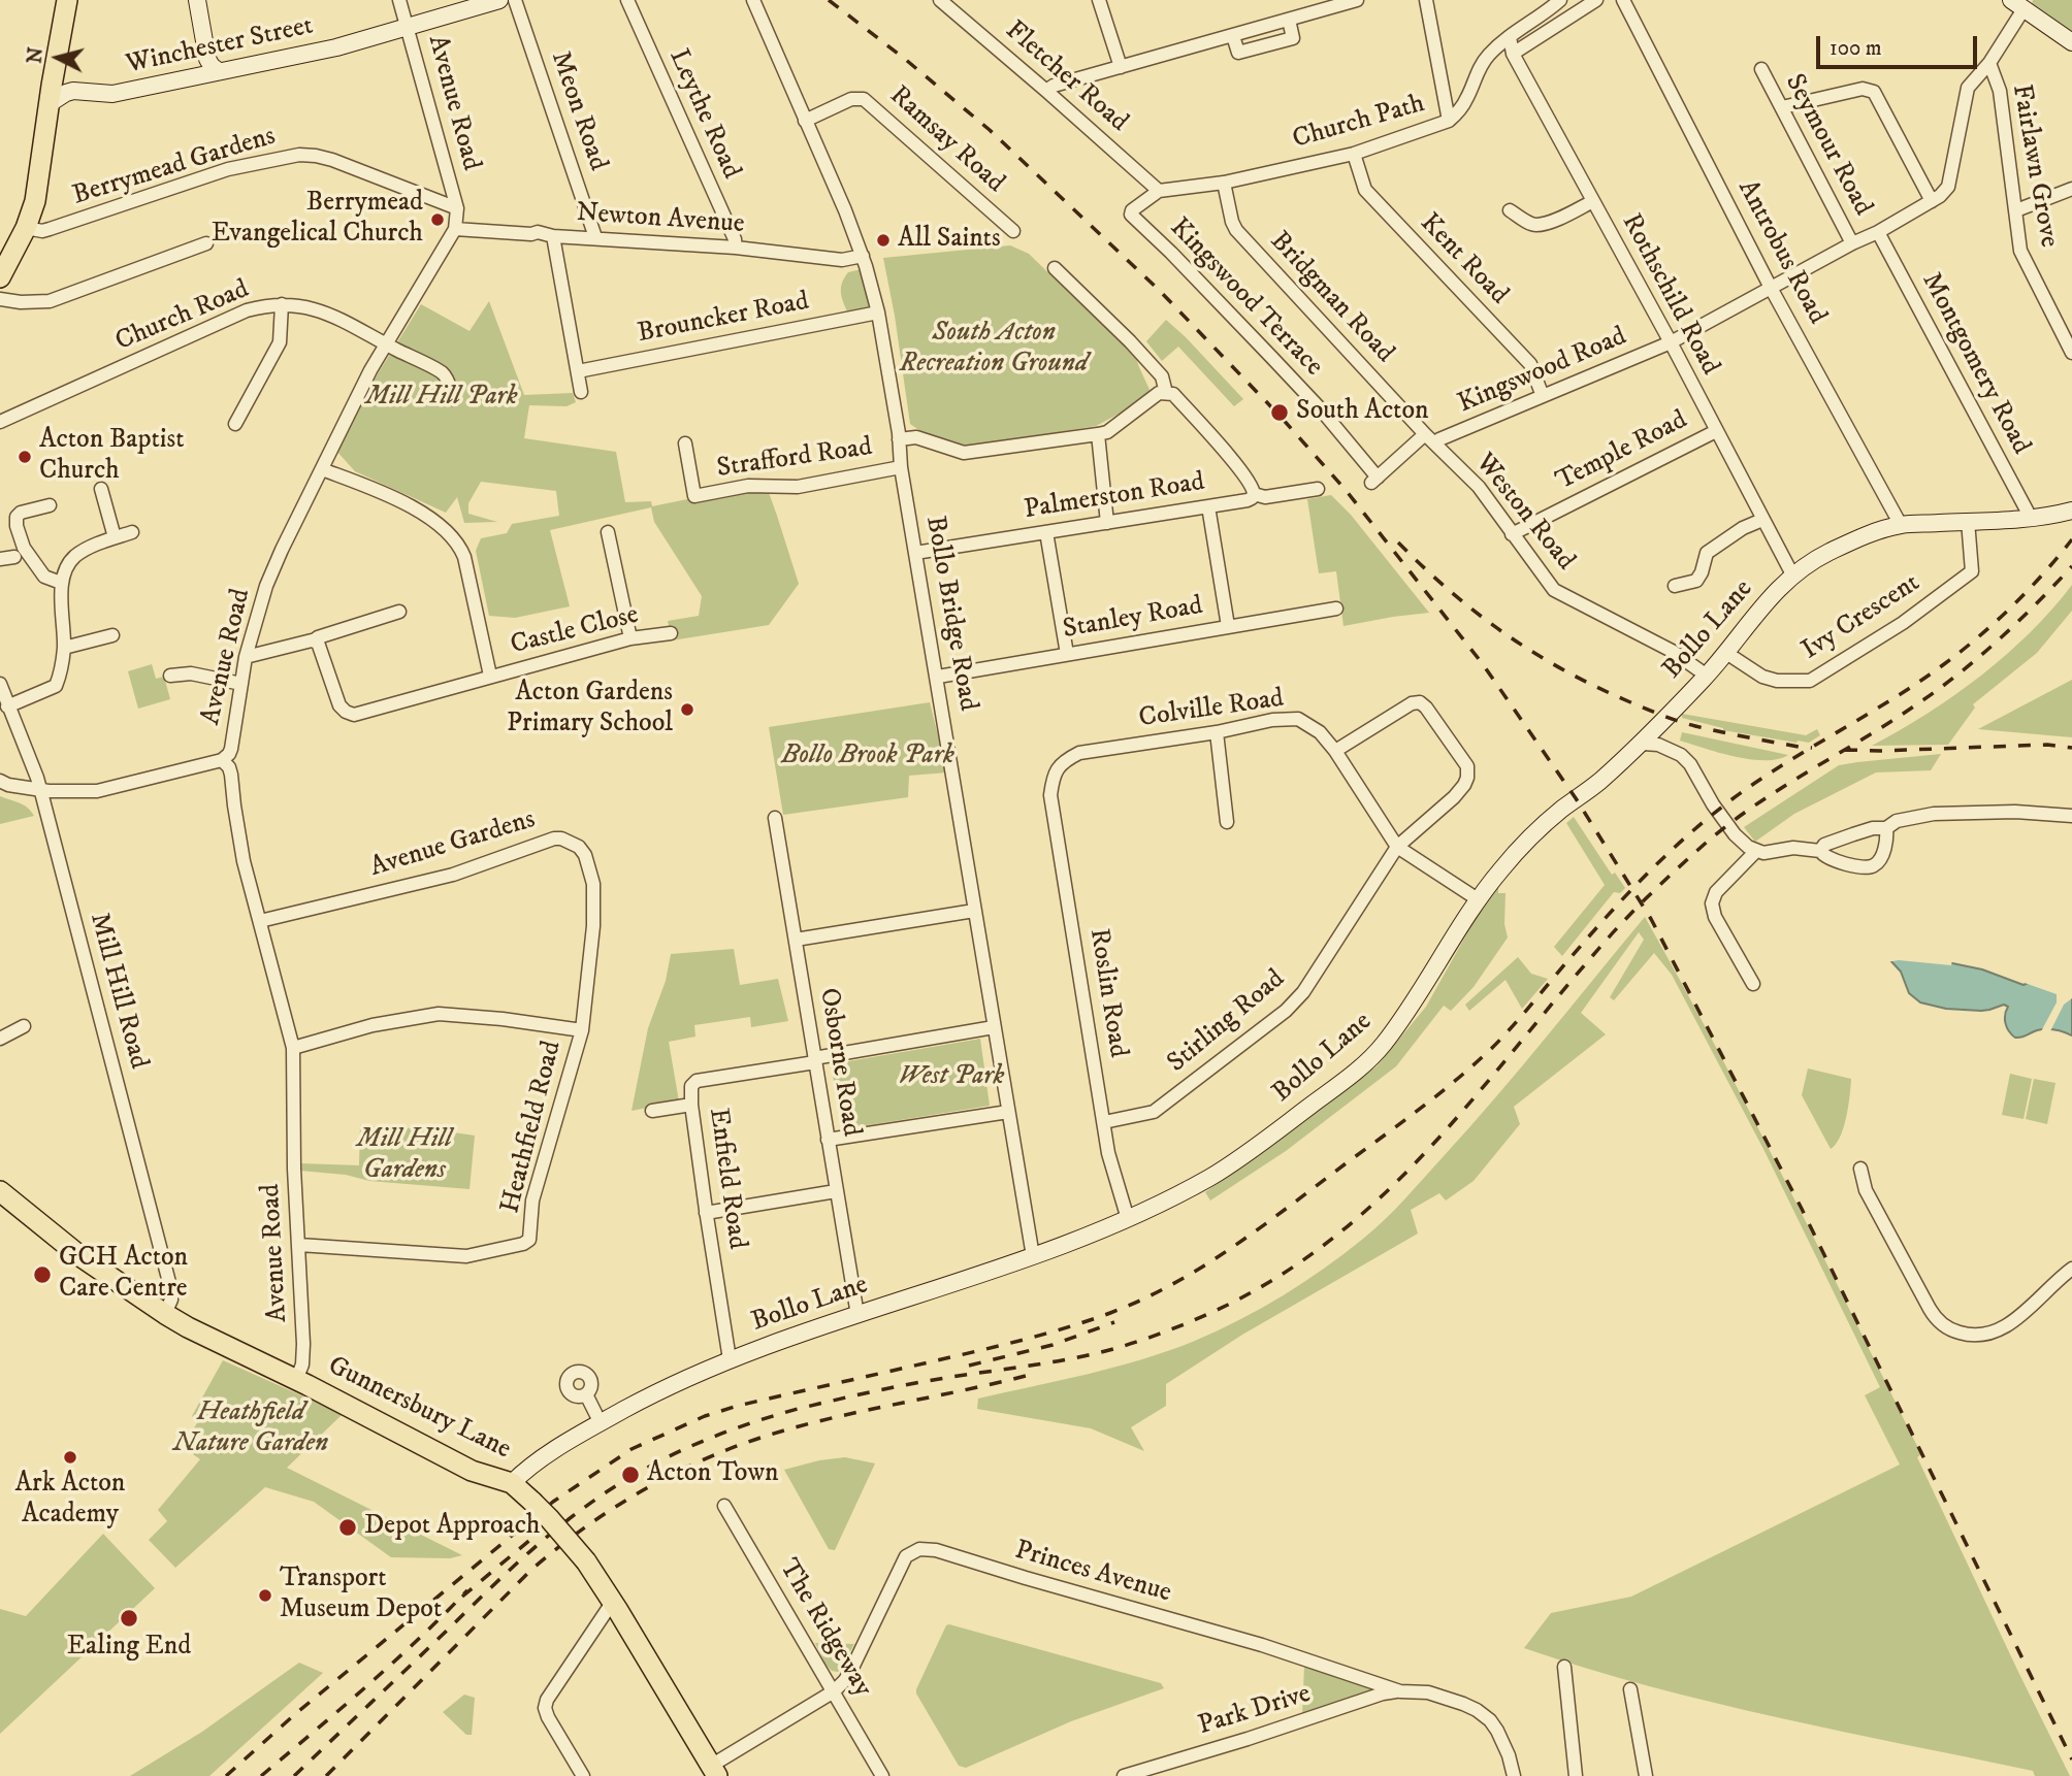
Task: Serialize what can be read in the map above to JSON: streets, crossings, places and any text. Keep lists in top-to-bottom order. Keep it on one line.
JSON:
{"streets":{"main road":["Gunnersbury Lane"],"street":["Winchester Street","Fletcher Road","Avenue Road","Meon Road","Leythe Road","Church Path","Ramsay Road","Seymour Road","Fairlawn Grove","Berrymead Gardens","Newton Avenue","Antrobus Road","Kent Road","Rothschild Road","Kingswood Terrace","Bridgman Road","Church Road","Brouncker Road","Montgomery Road","Kingswood Road","Temple Road","Strafford Road","Palmerston Road","Weston Road","Bollo Bridge Road","Ivy Crescent","Stanley Road","Bollo Lane","Castle Close","Colville Road","Avenue Gardens","Mill Hill Road","Roslin Road","Stirling Road","Osborne Road","Heathfield Road","Enfield Road","Princes Avenue","The Ridgeway","Park Drive"]},"crossings":[["Winchester Street","Avenue Road"],["Fletcher Road","Church Path"],["Fletcher Road","Kingswood Terrace"],["Avenue Road","Berrymead Gardens"],["Avenue Road","Newton Avenue"],["Avenue Road","Church Road"],["Avenue Road","Avenue Gardens"],["Avenue Road","Heathfield Road"],["Avenue Road","Gunnersbury Lane"],["Meon Road","Newton Avenue"],["Leythe Road","Newton Avenue"],["Church Path","Kent Road"],["Church Path","Rothschild Road"],["Church Path","Kingswood Terrace"],["Church Path","Bridgman Road"],["Ramsay Road","Bollo Bridge Road"],["Seymour Road","Kingswood Road"],["Newton Avenue","Bollo Bridge Road"],["Antrobus Road","Kingswood Road"],["Antrobus Road","Bollo Lane"],["Kent Road","Kingswood Road"],["Rothschild Road","Kingswood Road"],["Rothschild Road","Temple Road"],["Rothschild Road","Bollo Lane"],["Kingswood Terrace","Kingswood Road"],["Bridgman Road","Kingswood Road"],["Bridgman Road","Weston Road"],["Brouncker Road","Bollo Bridge Road"],["Montgomery Road","Kingswood Road"],["Montgomery Road","Bollo Lane"],["Kingswood Road","Weston Road"],["Temple Road","Weston Road"],["Strafford Road","Bollo Bridge Road"],["Palmerston Road","Bollo Bridge Road"],["Weston Road","Bollo Lane"],["Bollo Bridge Road","Stanley Road"],["Bollo Bridge Road","Bollo Lane"],["Ivy Crescent","Bollo Lane"],["Bollo Lane","Colville Road"],["Bollo Lane","Roslin Road"],["Bollo Lane","Osborne Road"],["Bollo Lane","Enfield Road"],["Bollo Lane","Gunnersbury Lane"],["Colville Road","Roslin Road"],["Colville Road","Stirling Road"],["Avenue Gardens","Heathfield Road"],["Mill Hill Road","Gunnersbury Lane"],["Roslin Road","Stirling Road"],["Osborne Road","Enfield Road"],["Gunnersbury Lane","Princes Avenue"],["Princes Avenue","The Ridgeway"],["Princes Avenue","Park Drive"]],"parks":["South Acton Recreation Ground","Mill Hill Park","Bollo Brook Park","West Park","Mill Hill Gardens","Heathfield Nature Garden"],"places":["Berrymead Evangelical Church","All Saints","South Acton","Acton Baptist Church","Acton Gardens Primary School","GCH Acton Care Centre","Ark Acton Academy","Acton Town","Depot Approach","Transport Museum Depot","Ealing End"],"scale_bar":"100 m","north":"left"}
